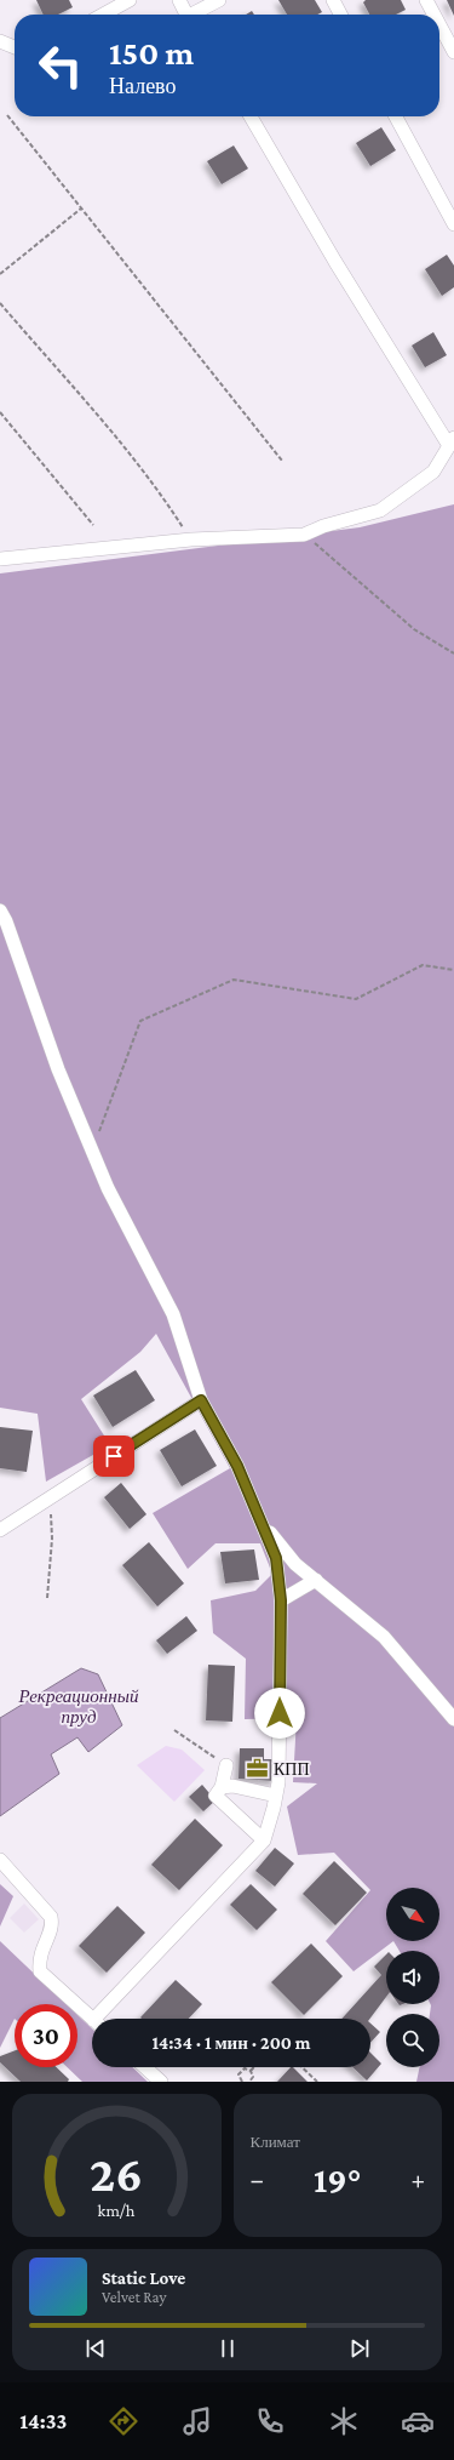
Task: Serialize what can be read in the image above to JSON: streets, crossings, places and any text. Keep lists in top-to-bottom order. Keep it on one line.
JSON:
{"water":["Рекреационный пруд"],"places":{"office":["КПП"]},"north":"bottom right","page":{"turn":["150 m","Налево"],"limit":"30","trip":"14:34 · 1 мин · 200 m","tile":"Климат","heat":["−","19°","+"],"song":["Static Love","Velvet Ray"],"tabs":"14:33","gauge":["26","km/h"]}}
